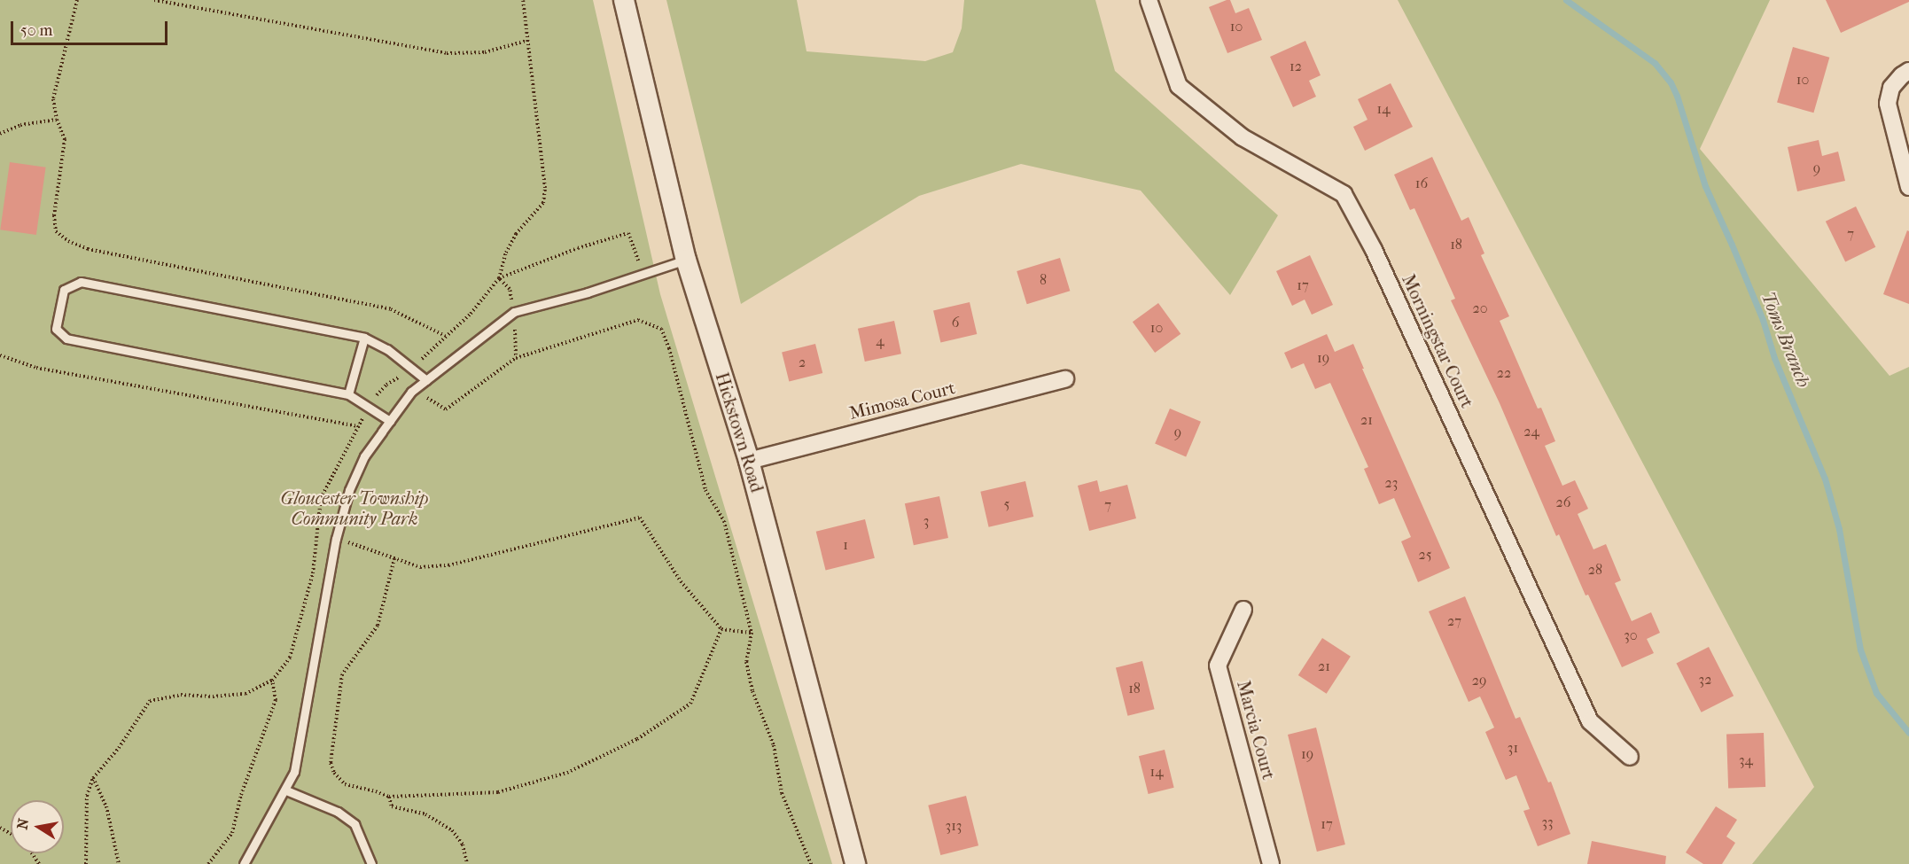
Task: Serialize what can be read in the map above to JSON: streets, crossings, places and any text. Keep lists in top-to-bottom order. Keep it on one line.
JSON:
{"streets":{"street":["Morningstar Court","Mimosa Court","Hickstown Road","Marcia Court"]},"crossings":[["Mimosa Court","Hickstown Road"]],"water":["Toms Branch"],"parks":["Gloucester Township Community Park"],"house_numbers":["10","12","10","14","9","16","7","18","8","17","20","6","10","4","19","2","22","21","24","9","23","26","5","7","3","1","25","28","27","30","21","32","29","18","31","19","34","14","33","17","313"],"scale_bar":"50 m","north":"left"}
